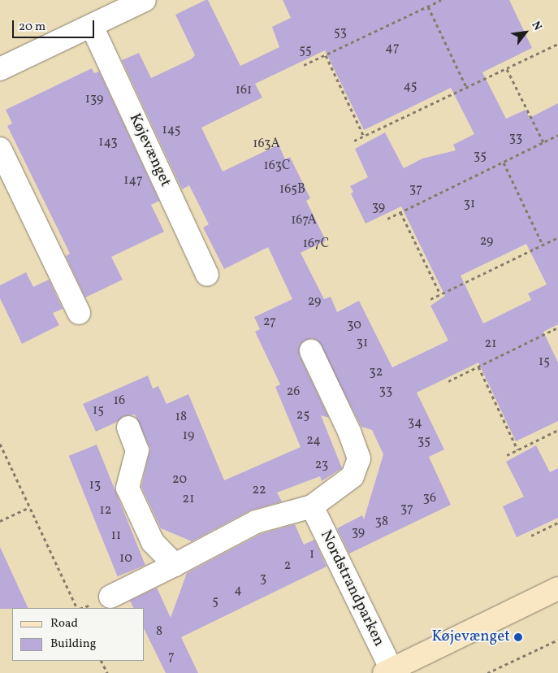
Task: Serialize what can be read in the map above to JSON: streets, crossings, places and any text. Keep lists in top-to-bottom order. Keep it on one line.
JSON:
{"streets":{"street":["Køjevænget","Nordstrandparken"]},"places":["Køjevænget"],"house_numbers":["53","47","55","45","161","139","145","33","143","163A","35","163C","147","165B","37","31","39","167A","29","167C","29","27","30","31","21","15","32","33","26","16","15","25","18","34","19","24","35","23","20","13","22","36","21","37","12","38","39","11","1","10","2","3","4","5","8","7"],"legend":["Road","Building"],"scale_bar":"20 m","north":"top right"}
